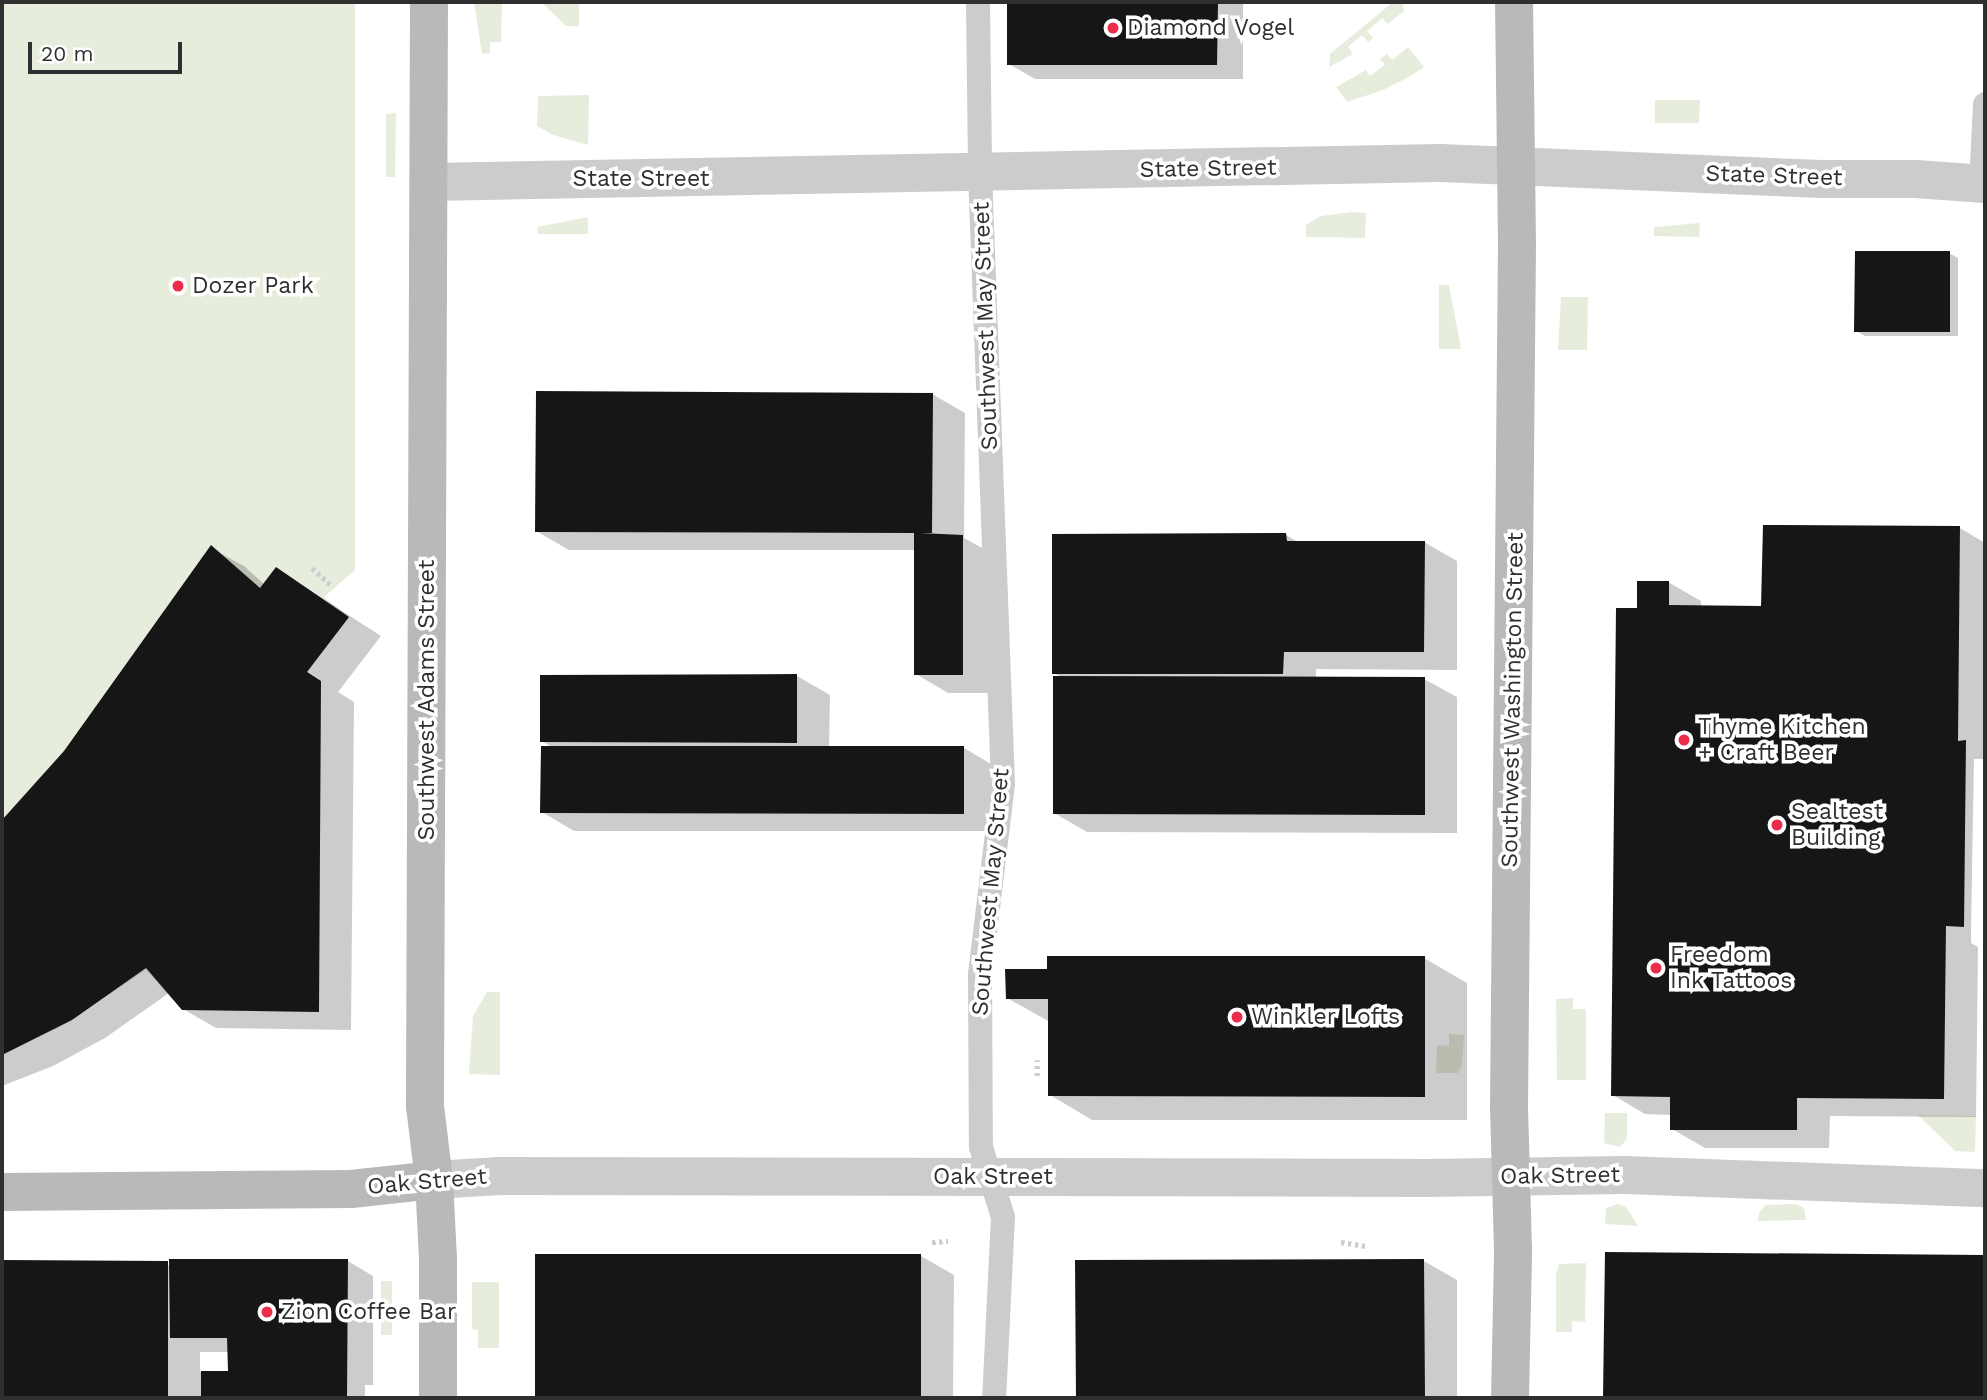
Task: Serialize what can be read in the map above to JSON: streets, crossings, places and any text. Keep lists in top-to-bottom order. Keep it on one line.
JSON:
{"streets":{"street":["State Street","Southwest Adams Street","Southwest Washington Street","Oak Street"],"lane":["Southwest May Street"]},"crossings":[["State Street","Southwest May Street"],["State Street","Southwest Adams Street"],["State Street","Southwest Washington Street"],["Southwest May Street","Oak Street"],["Southwest Adams Street","Oak Street"],["Southwest Washington Street","Oak Street"]],"places":["Diamond Vogel","Dozer Park","Thyme Kitchen + Craft Beer","Sealtest Building","Freedom Ink Tattoos","Winkler Lofts","Zion Coffee Bar"],"scale_bar":"20 m"}
